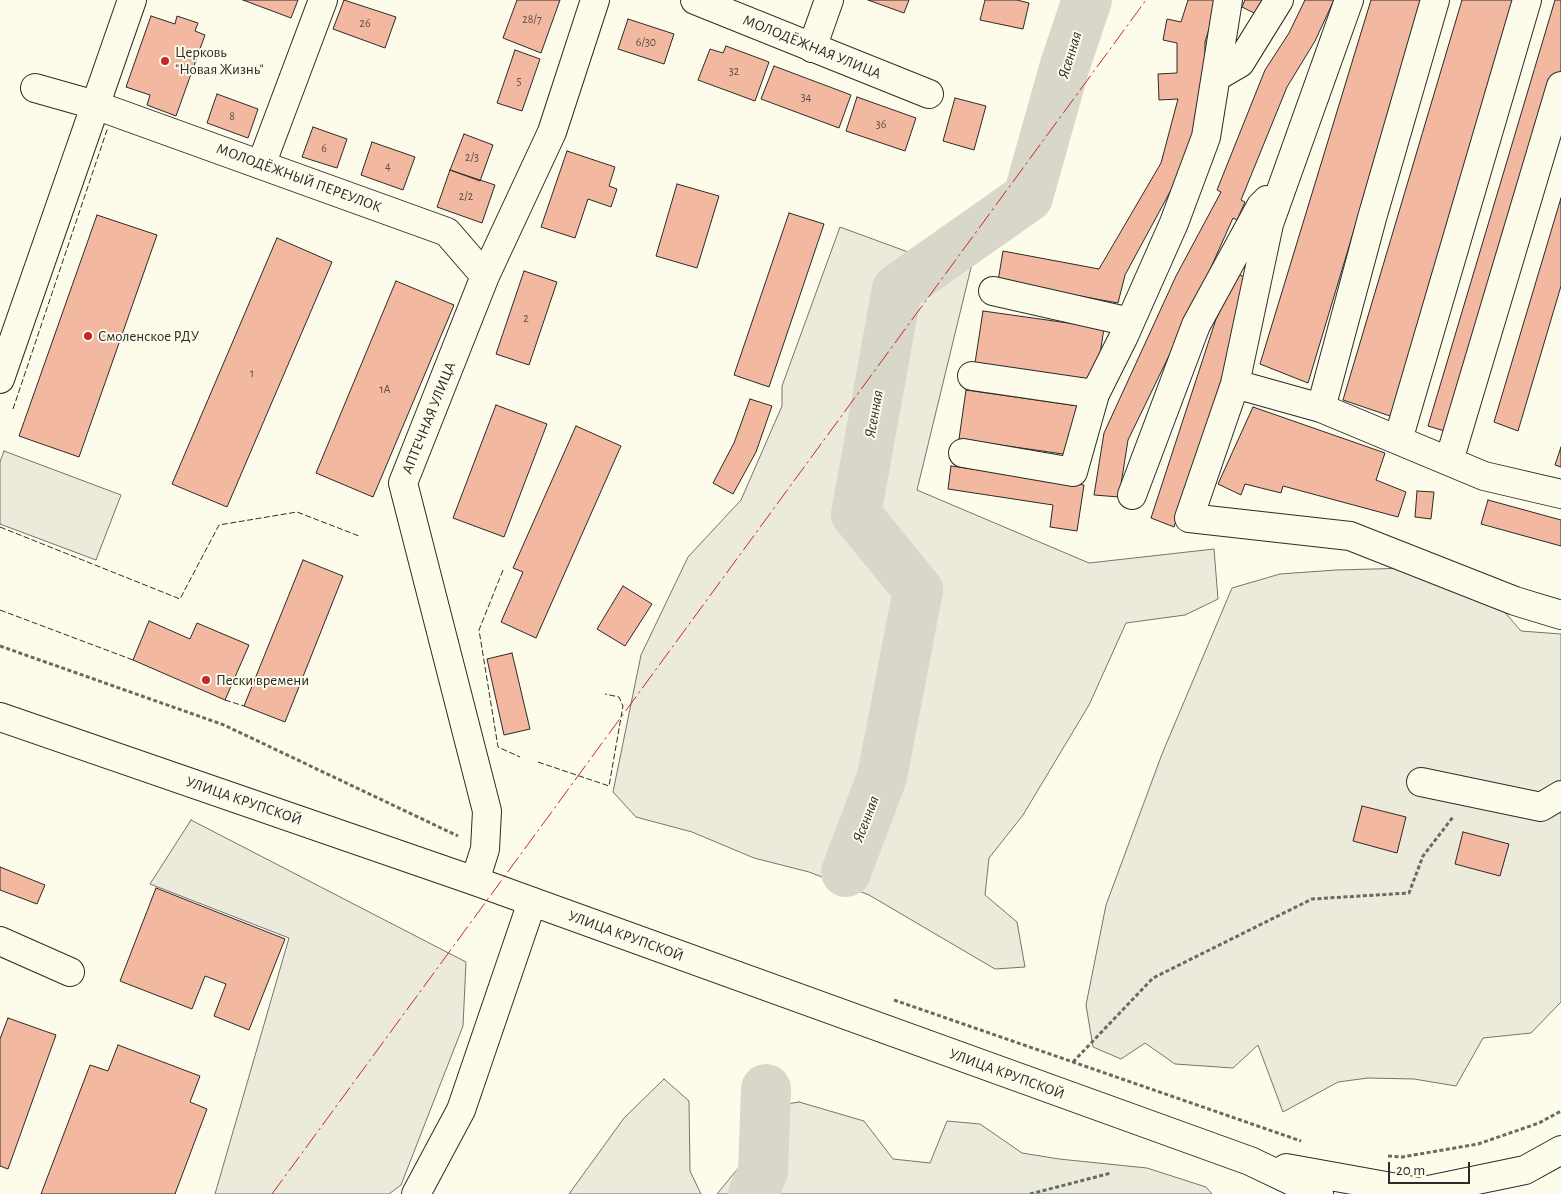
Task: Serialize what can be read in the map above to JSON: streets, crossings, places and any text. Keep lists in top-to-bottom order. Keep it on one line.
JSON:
{"streets":{"street":["МОЛОДЁЖНАЯ УЛИЦА","МОЛОДЁЖНЫЙ ПЕРЕУЛОК","АПТЕЧНАЯ УЛИЦА","УЛИЦА КРУПСКОЙ"]},"crossings":[["МОЛОДЁЖНЫЙ ПЕРЕУЛОК","АПТЕЧНАЯ УЛИЦА"],["АПТЕЧНАЯ УЛИЦА","УЛИЦА КРУПСКОЙ"]],"water":["Ясенная"],"places":["Церковь \"Новая Жизнь\"","Смоленское РДУ","Пески времени"],"house_numbers":["28/7","26","6/30","32","5","34","8","36","6","2/3","4","2/2","2","1","1А"],"scale_bar":"20 m"}
